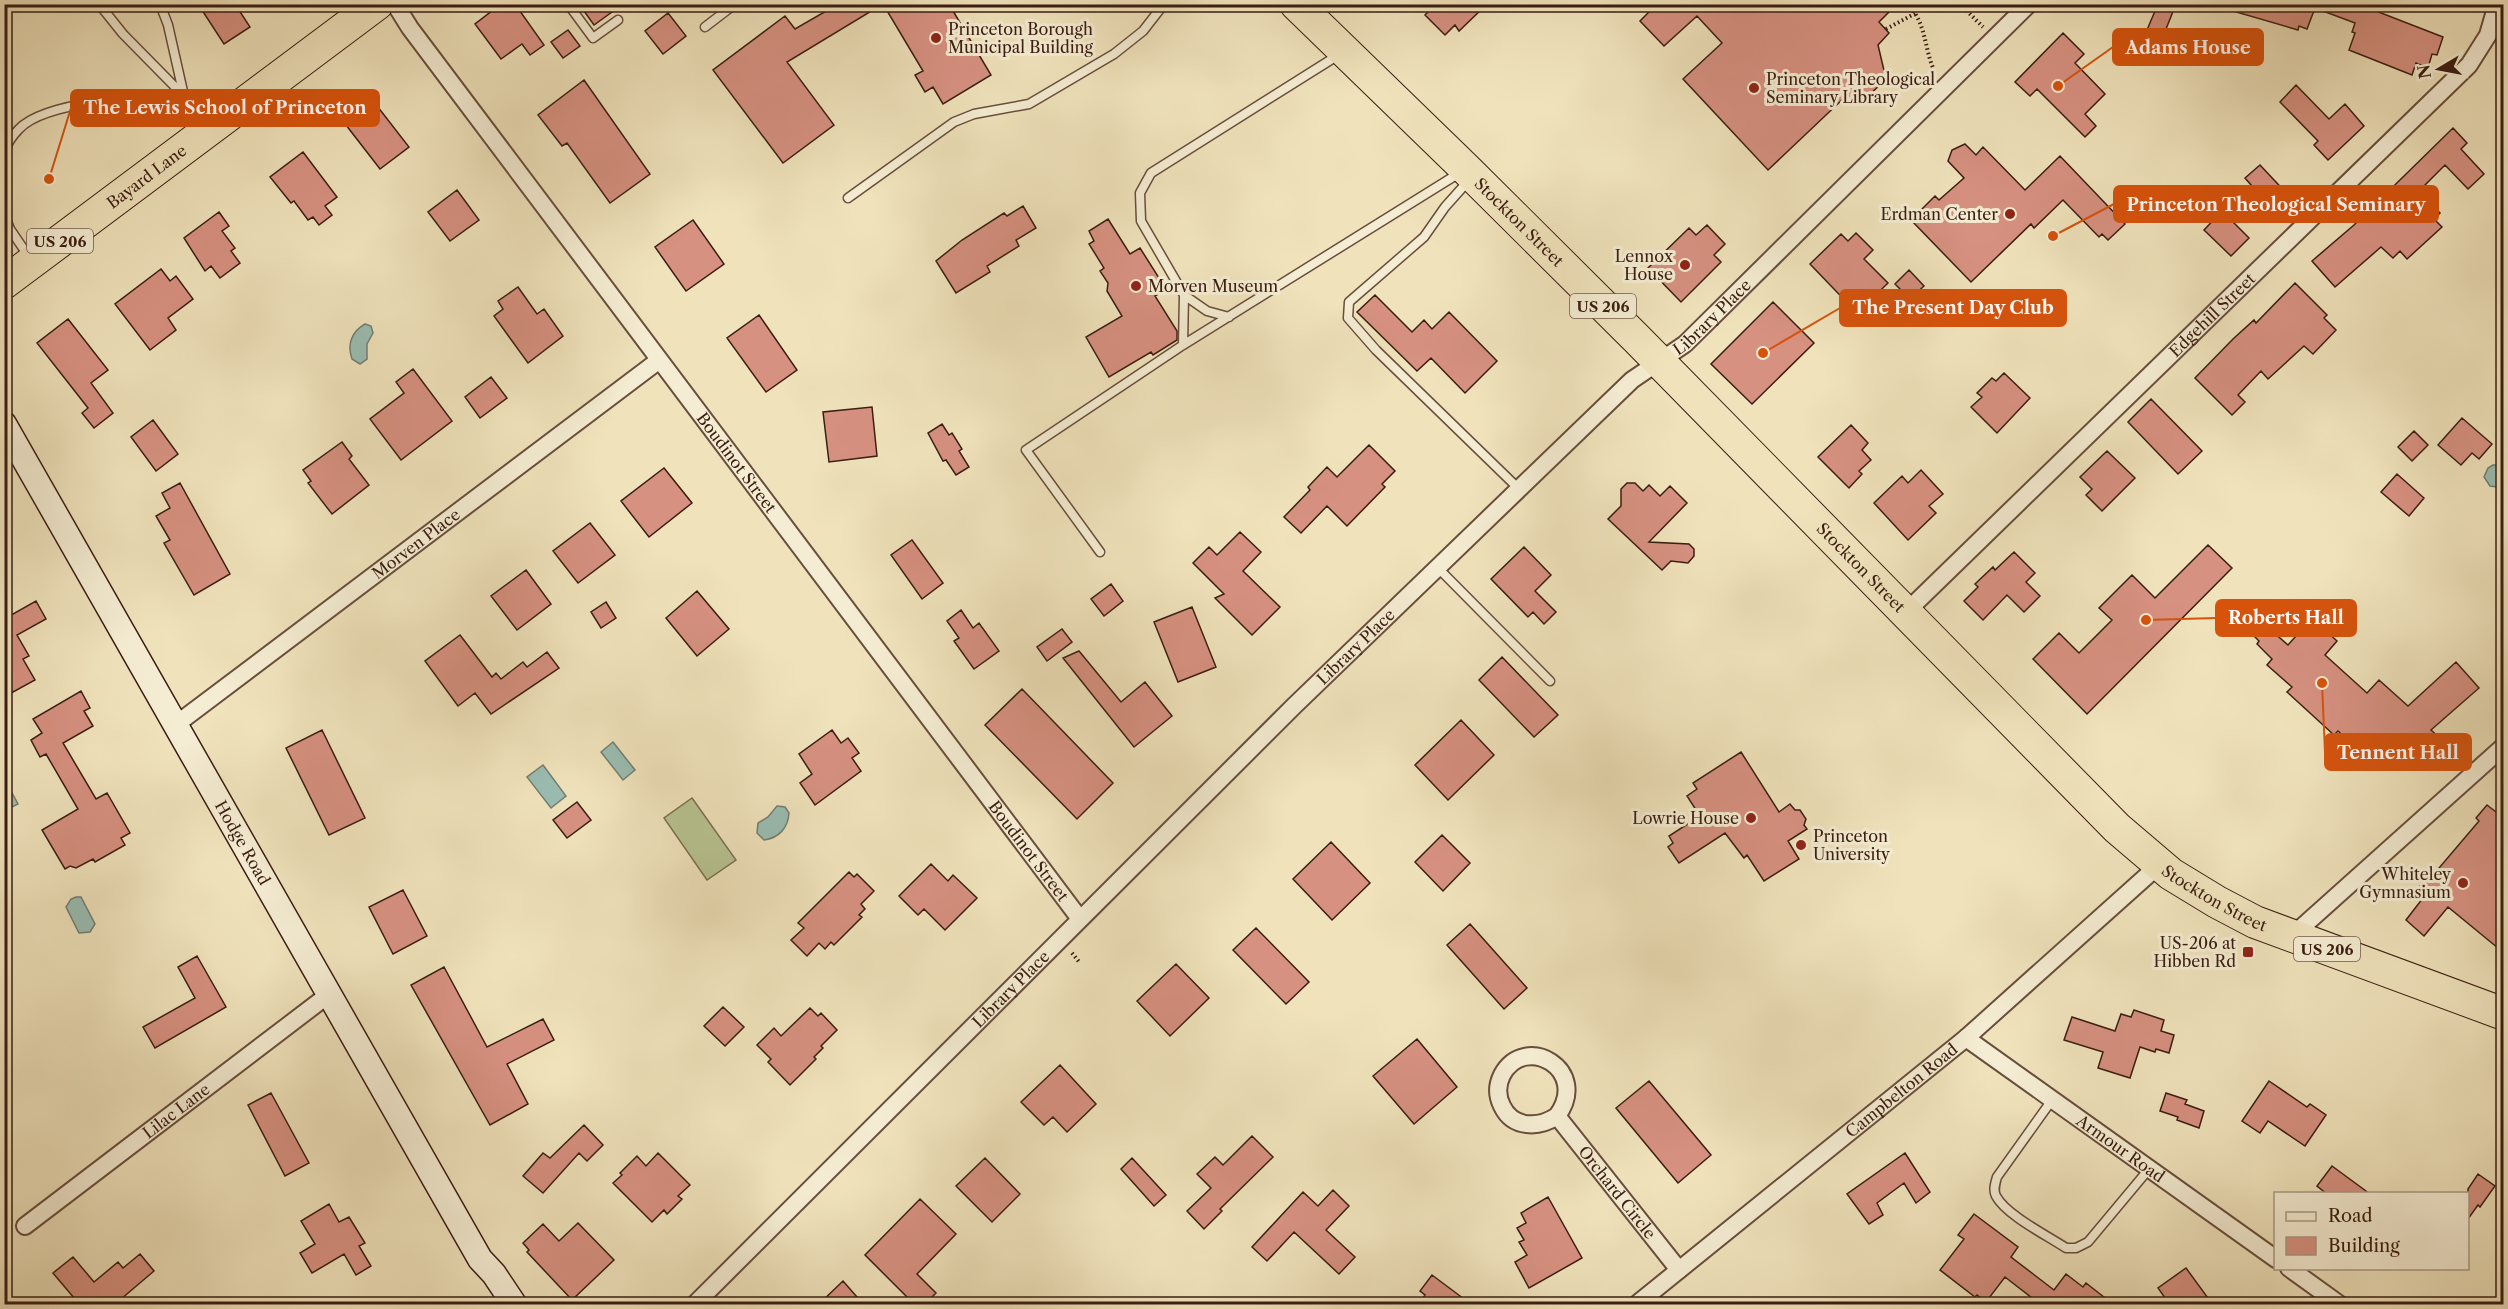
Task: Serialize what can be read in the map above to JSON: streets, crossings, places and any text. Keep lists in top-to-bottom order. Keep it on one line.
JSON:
{"streets":{"highway":["Bayard Lane","Stockton Street","US 206"],"street":["Edgehill Street","Library Place","Boudinot Street","Morven Place","Hodge Road","Campbelton Road","Lilac Lane","Armour Road","Orchard Circle"]},"crossings":[["Stockton Street","Edgehill Street"],["Stockton Street","Library Place"],["Stockton Street","Campbelton Road"],["Library Place","Boudinot Street"],["Boudinot Street","Morven Place"],["Morven Place","Hodge Road"],["Hodge Road","Lilac Lane"],["Campbelton Road","Armour Road"],["Campbelton Road","Orchard Circle"]],"places":{"other":["Princeton Borough Municipal Building","Adams House","Princeton Theological Seminary Library","The Lewis School of Princeton","Erdman Center","Princeton Theological Seminary","Lennox House","Morven Museum","The Present Day Club","Roberts Hall","Tennent Hall","Lowrie House","Princeton University","Whiteley Gymnasium"],"transit":["US-206 at Hibben Rd"]},"legend":["Road","Building"],"north":"left"}
